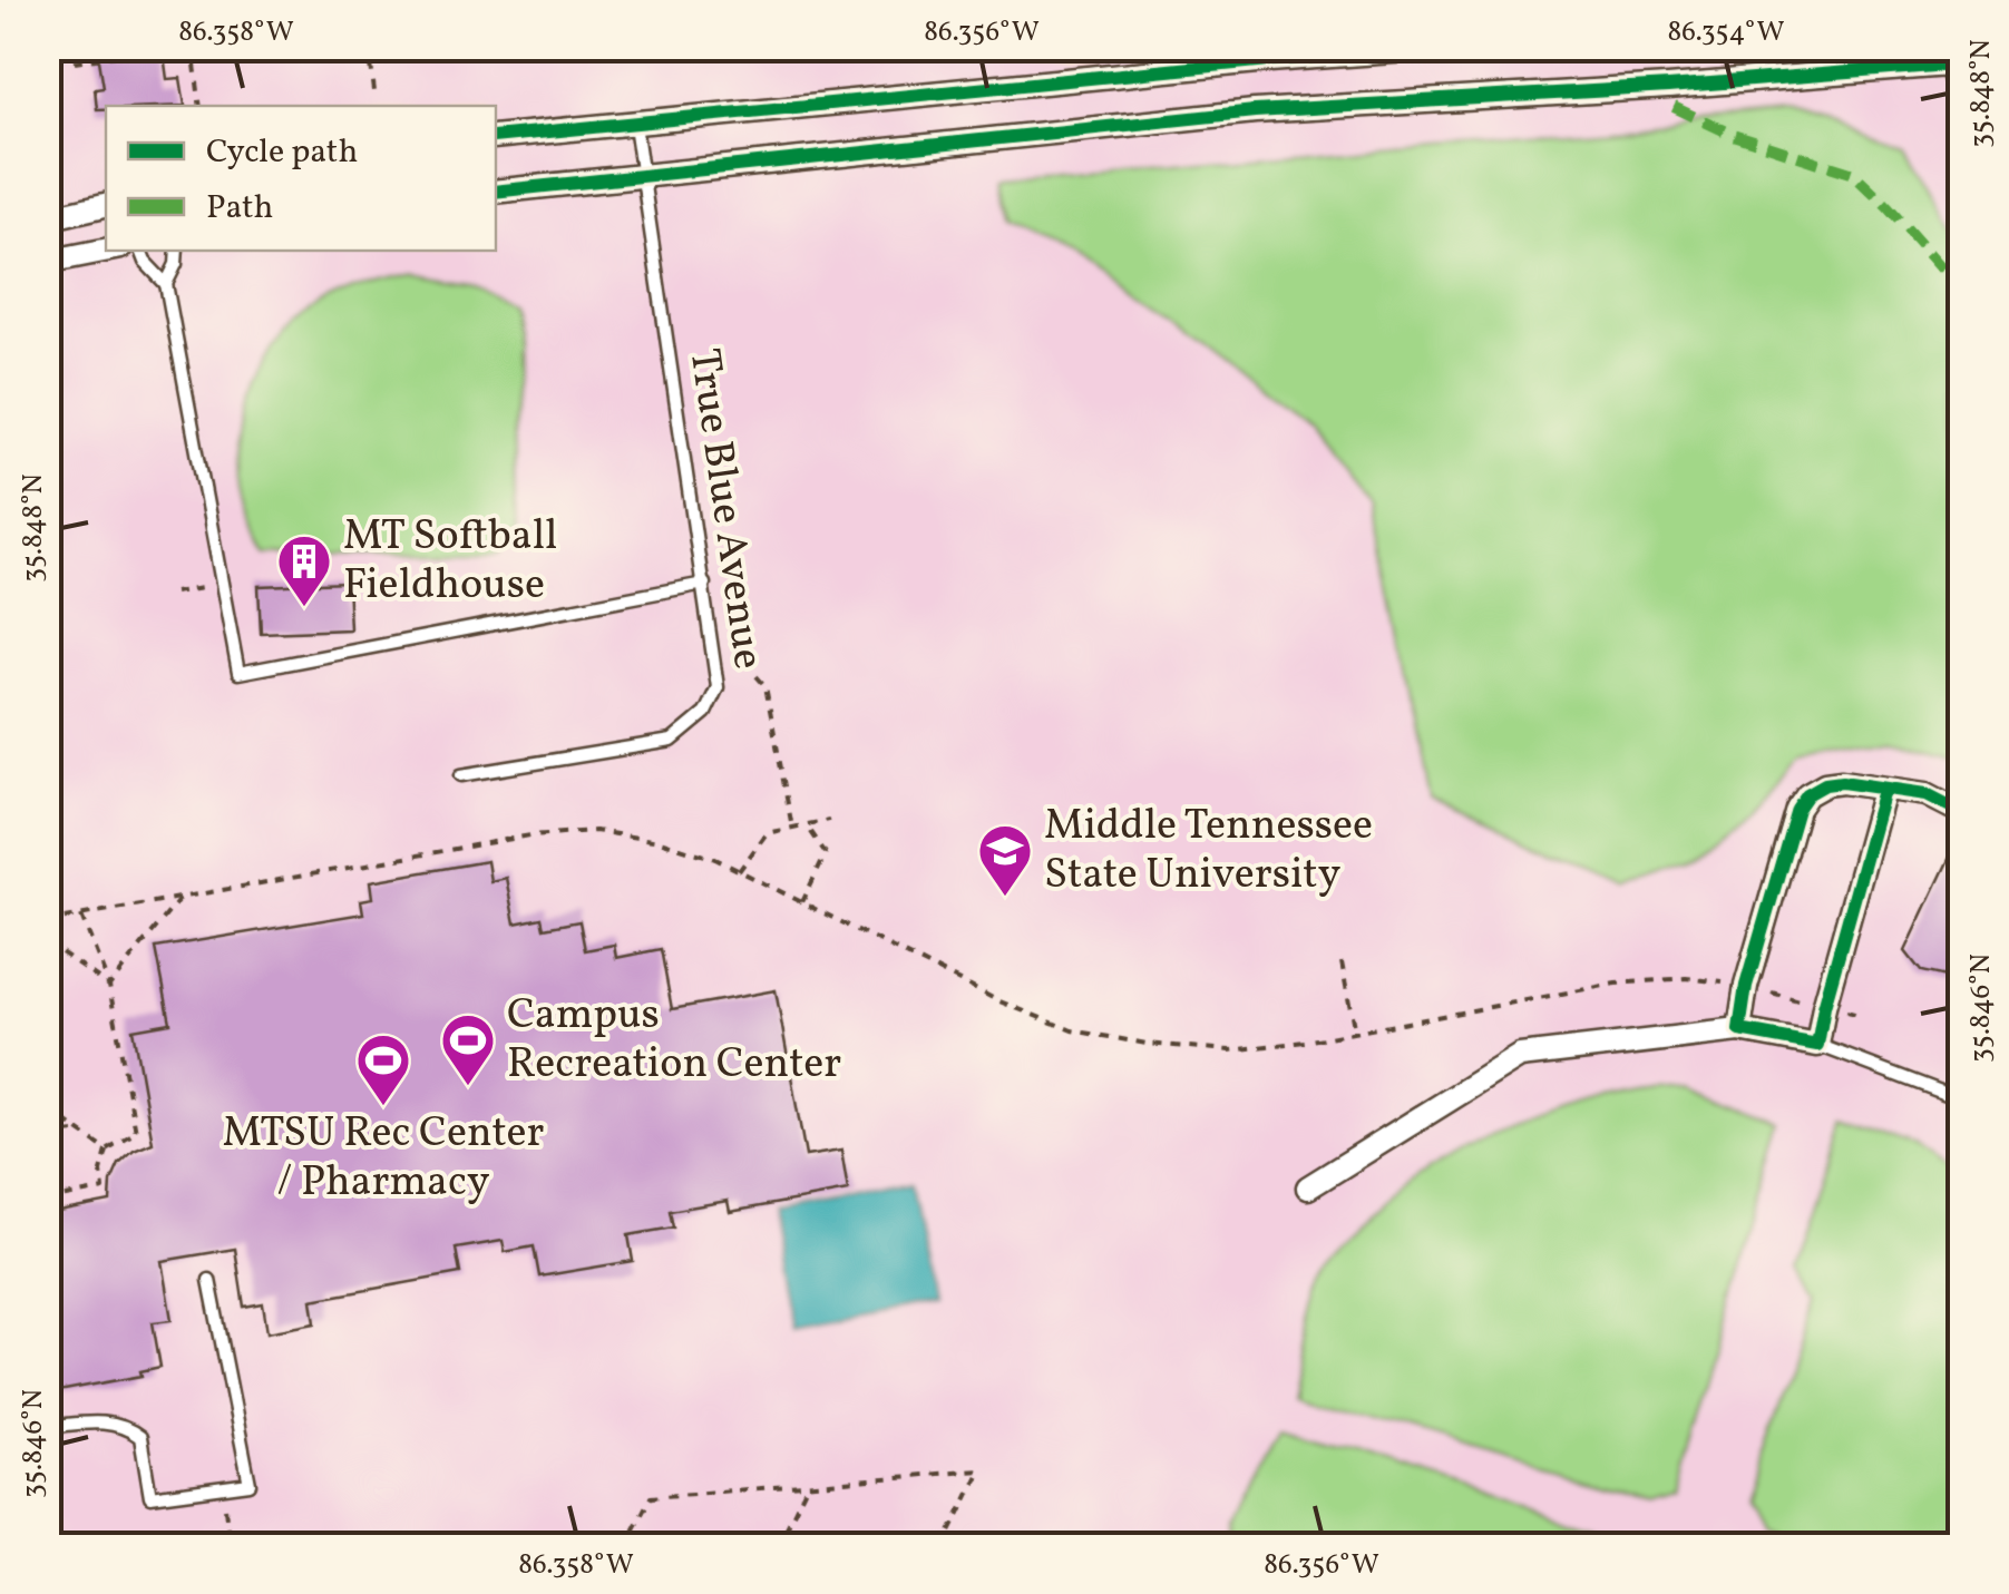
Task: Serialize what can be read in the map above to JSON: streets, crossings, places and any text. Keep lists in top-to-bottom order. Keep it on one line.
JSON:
{"streets":{"lane":["True Blue Avenue"]},"places":{"building":["MT Softball Fieldhouse"],"school or university":["Middle Tennessee State University"],"sports":["Campus Recreation Center","MTSU Rec Center / Pharmacy"]},"legend":["Cycle path","Path"],"coordinates":["86.358°W","86.356°W","86.354°W","35.848°N","35.846°N"]}
